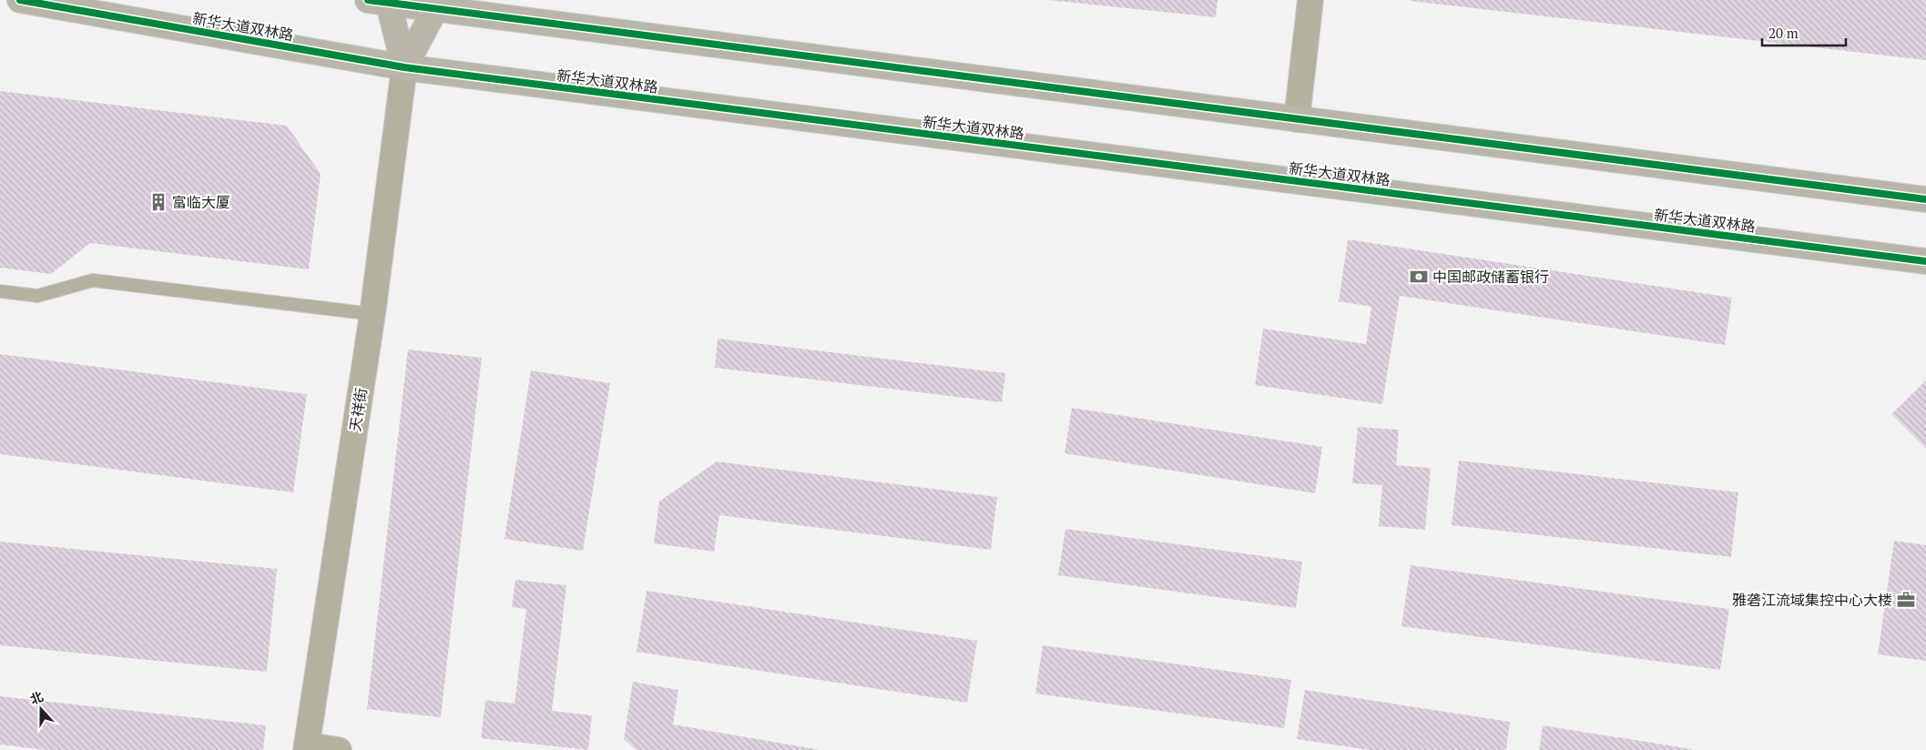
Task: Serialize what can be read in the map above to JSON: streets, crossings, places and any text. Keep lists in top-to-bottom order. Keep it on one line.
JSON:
{"streets":{"main road":["新华大道双林路"],"street":["天祥街"]},"crossings":[["新华大道双林路","天祥街"]],"places":{"building":["富临大厦"],"bank":["中国邮政储蓄银行"],"office":["雅砻江流域集控中心大楼"]},"scale_bar":"20 m","north":"top"}
